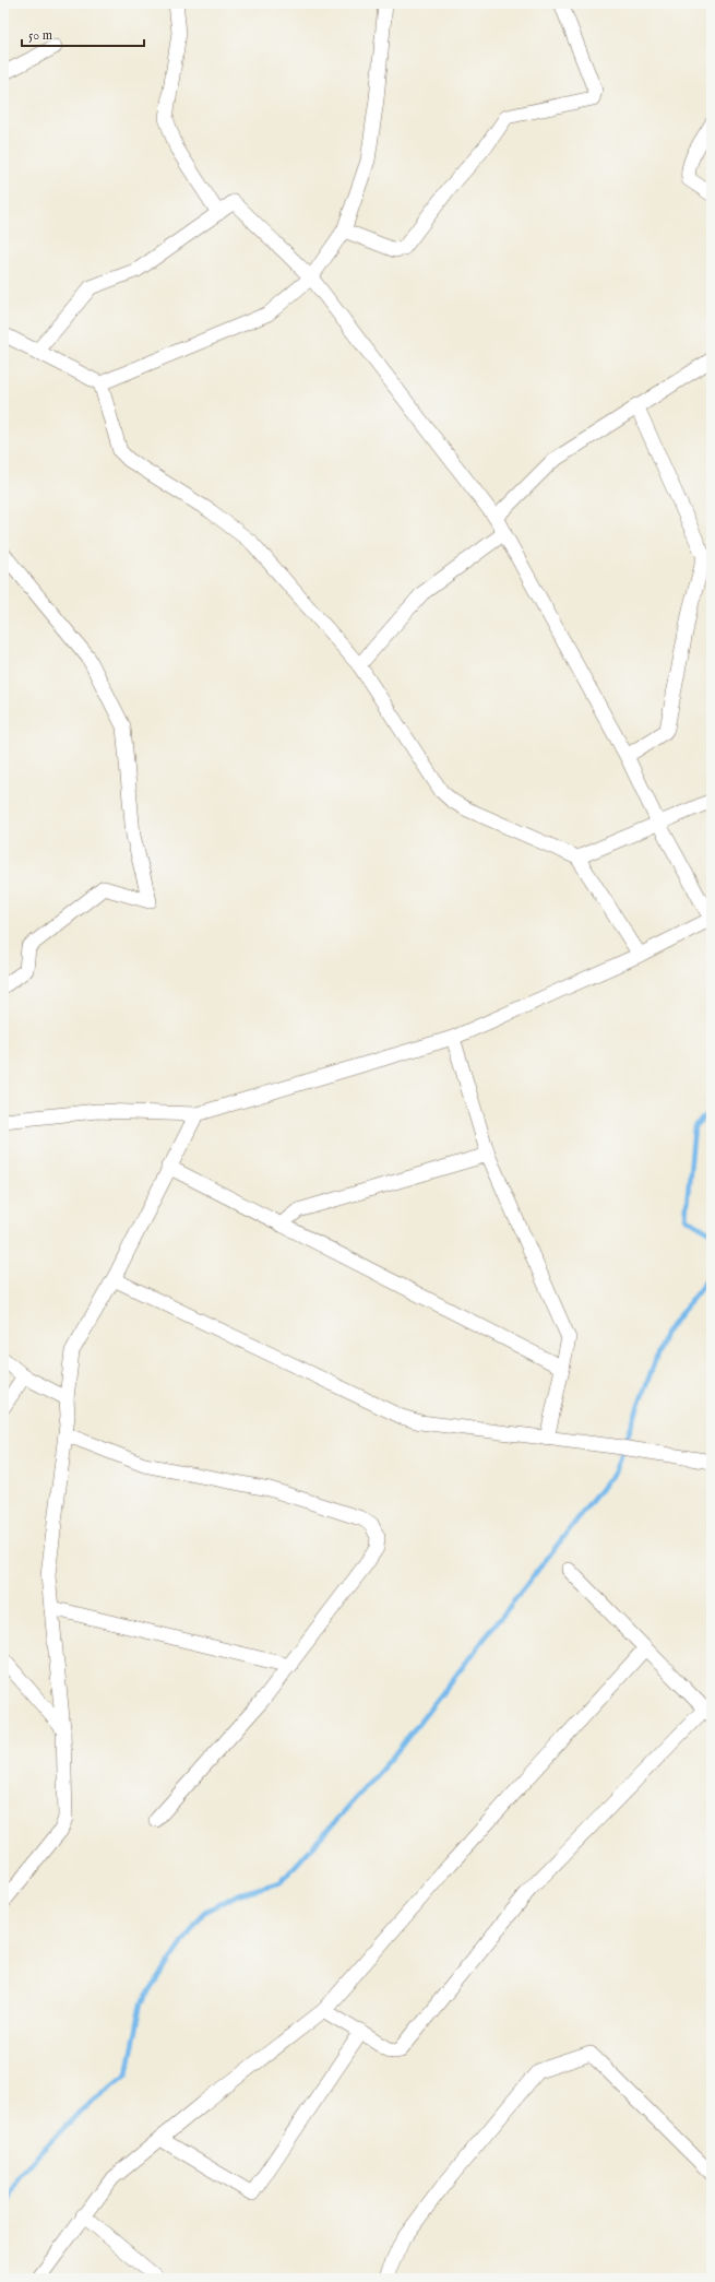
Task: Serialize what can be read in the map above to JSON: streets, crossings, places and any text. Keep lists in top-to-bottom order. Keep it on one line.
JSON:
{"scale_bar":"50 m"}
